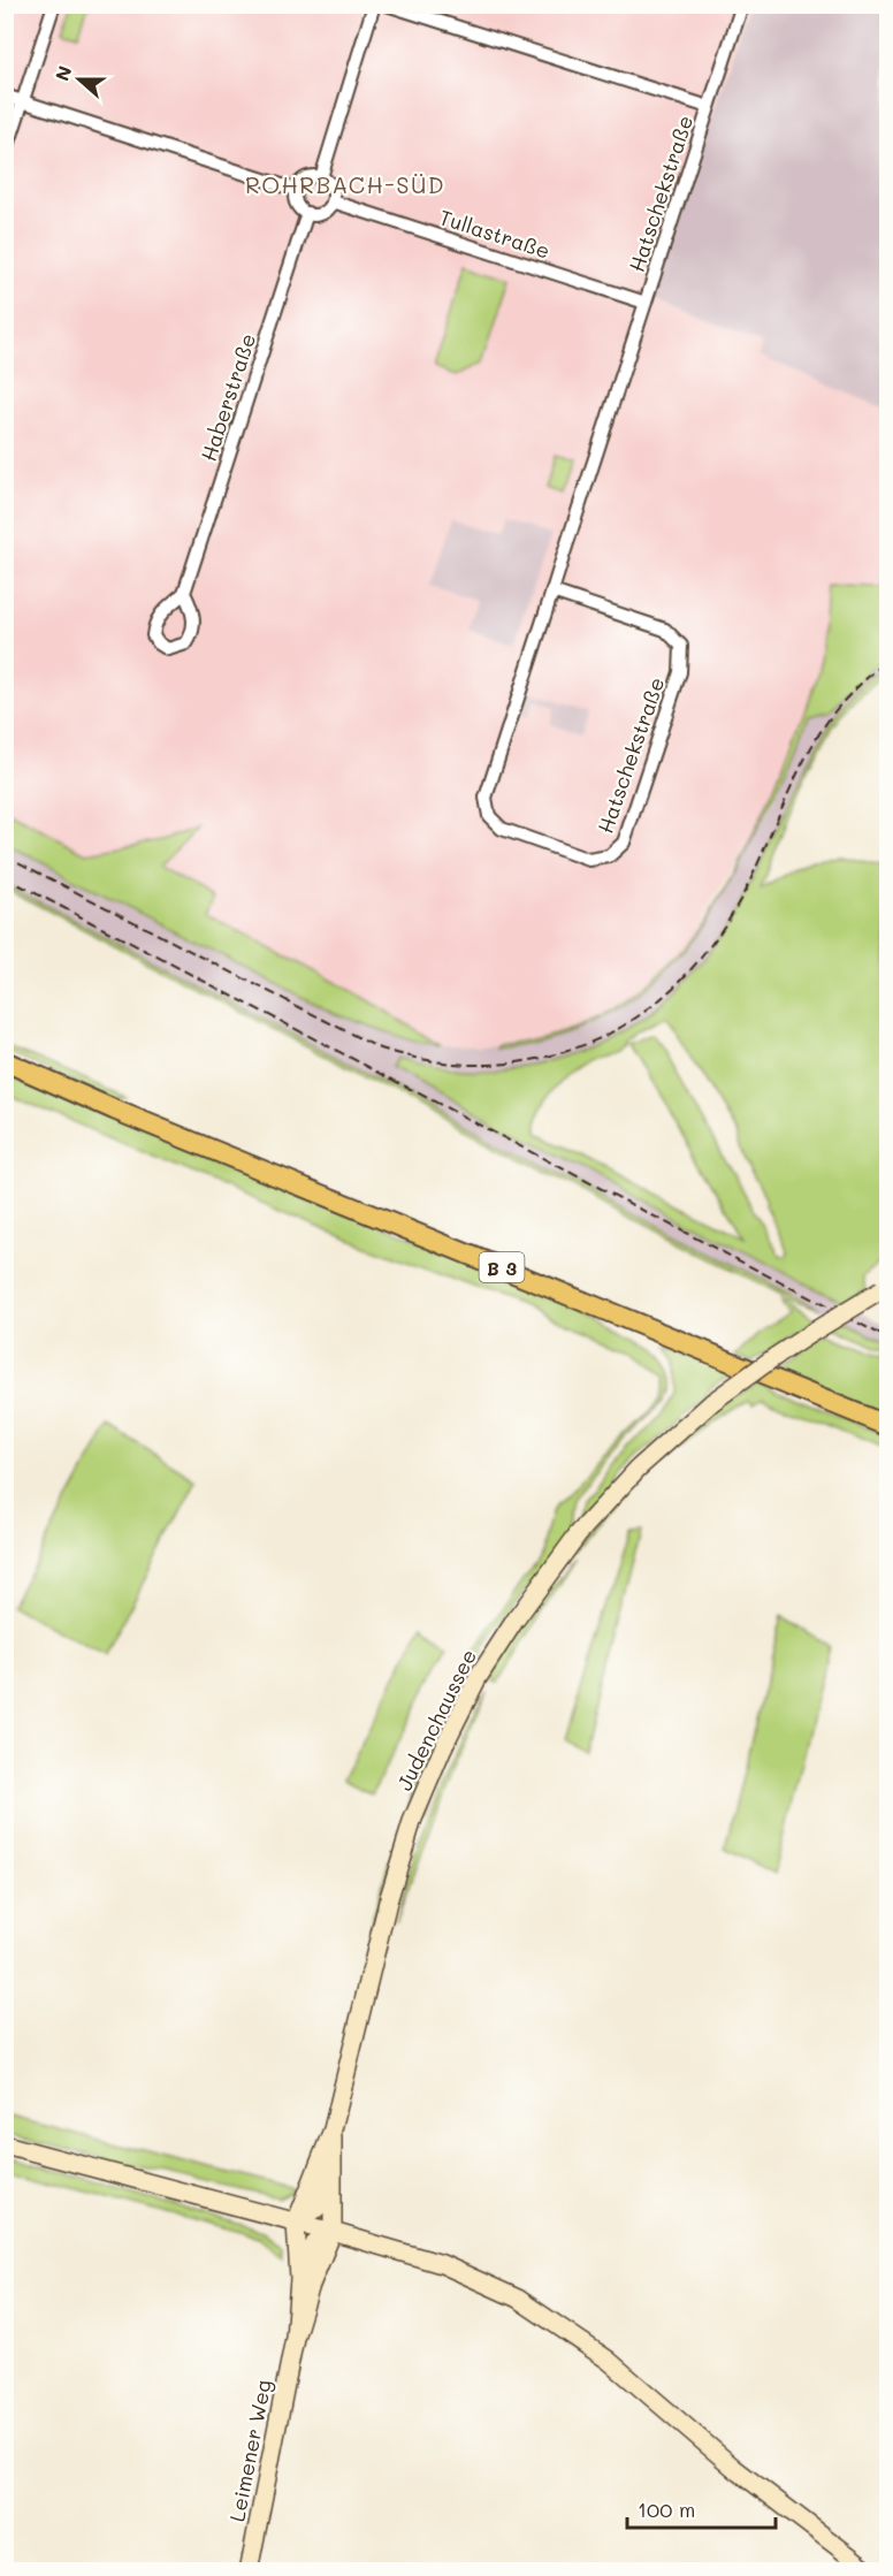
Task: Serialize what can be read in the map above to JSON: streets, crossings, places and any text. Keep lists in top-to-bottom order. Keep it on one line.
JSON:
{"streets":{"main road":["B 3","Judenchaussee","Leimener Weg"],"street":["Hatschekstraße","Tullastraße","Haberstraße"]},"crossings":[["Hatschekstraße","Tullastraße"],["Tullastraße","Haberstraße"],["Judenchaussee","Leimener Weg"]],"districts":["ROHRBACH-SÜD"],"scale_bar":"100 m","north":"left"}
